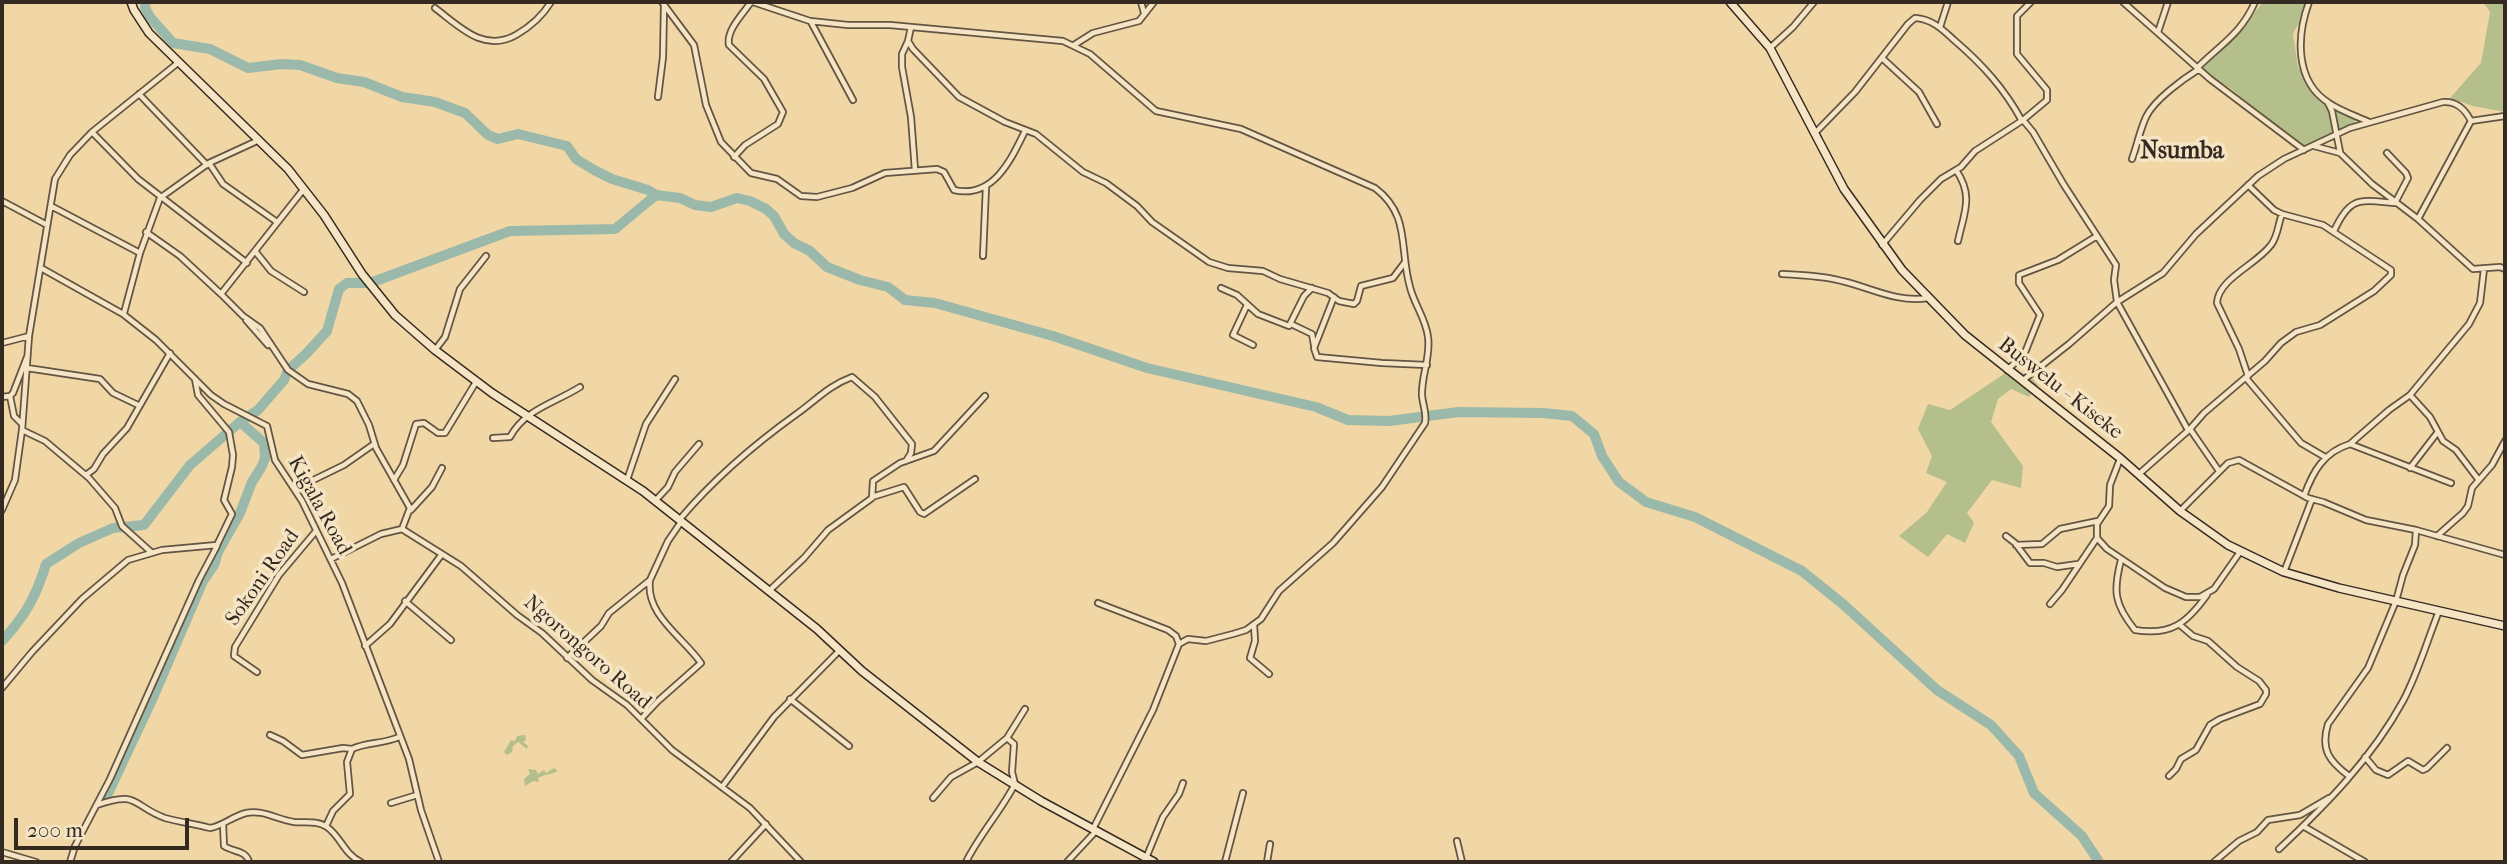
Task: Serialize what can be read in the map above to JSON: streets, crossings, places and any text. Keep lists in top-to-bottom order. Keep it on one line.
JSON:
{"streets":{"street":["Buswelu - Kiseke","Kigala Road","Sokoni Road","Ngorongoro Road"]},"crossings":[["Kigala Road","Sokoni Road"]],"districts":["Nsumba"],"scale_bar":"200 m"}
